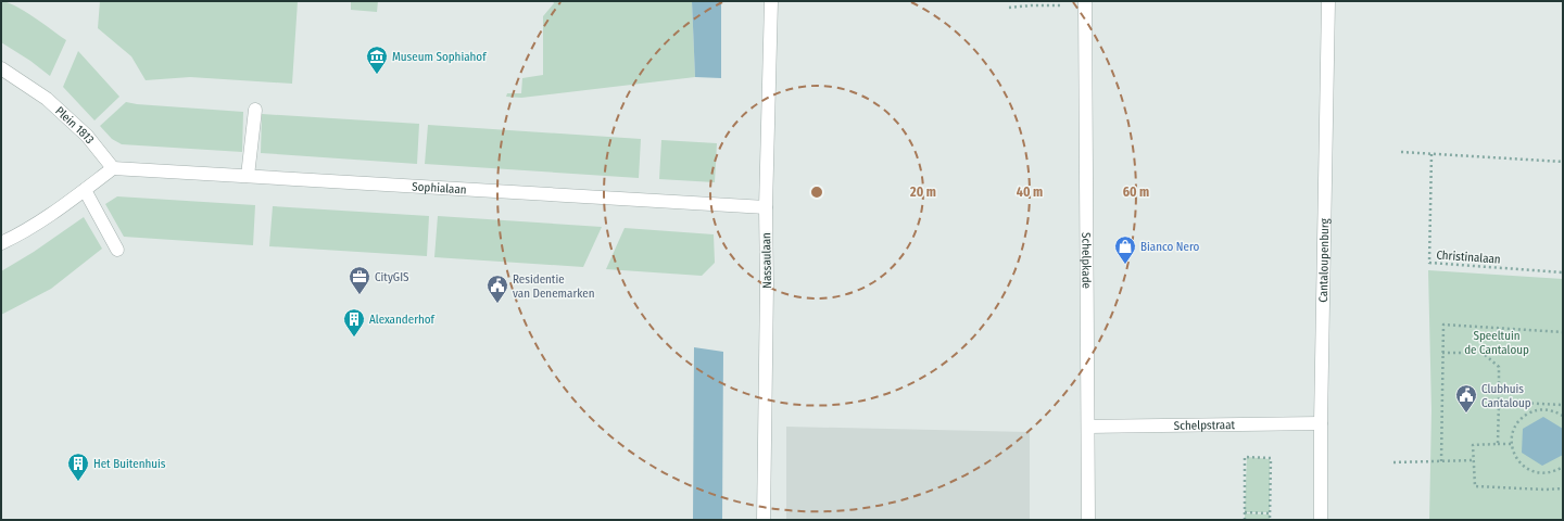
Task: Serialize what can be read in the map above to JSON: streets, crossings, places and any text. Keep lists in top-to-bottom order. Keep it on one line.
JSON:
{"streets":{"street":["Plein 1813","Sophialaan","Nassaulaan","Schelpkade","Cantaloupenburg","Schelpstraat"],"path":["Christinalaan"]},"crossings":[["Plein 1813","Sophialaan"],["Sophialaan","Nassaulaan"],["Schelpkade","Schelpstraat"],["Cantaloupenburg","Schelpstraat"]],"parks":["Speeltuin de Cantaloup"],"places":{"museum":["Museum Sophiahof"],"shop":["Bianco Nero"],"office":["CityGIS"],"public building":["Residentie van Denemarken","Clubhuis Cantaloup"],"building":["Alexanderhof","Het Buitenhuis"]},"rings":["20 m","40 m","60 m"]}
